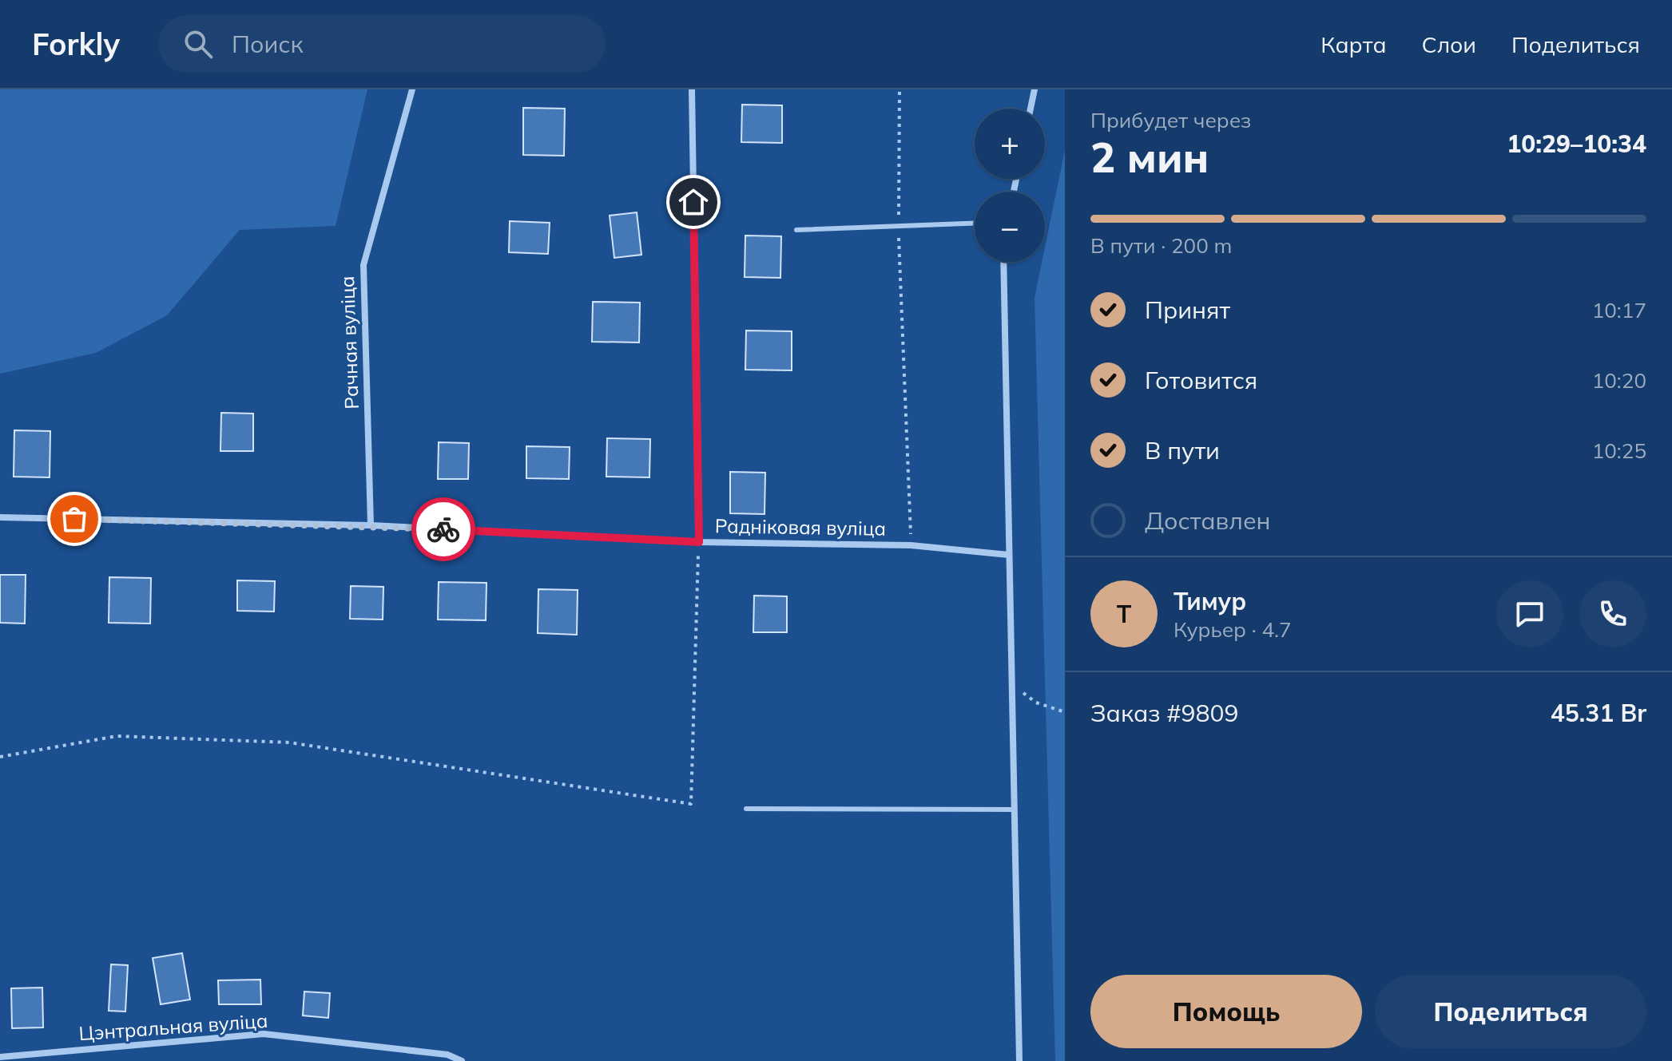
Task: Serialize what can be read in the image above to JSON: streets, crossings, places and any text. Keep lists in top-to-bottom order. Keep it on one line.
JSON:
{"streets":{"street":["Рачная вуліца","Радніковая вуліца","Цэнтральная вуліца"]},"crossings":[["Рачная вуліца","Радніковая вуліца"]],"page":{"header":"Forkly","search":"Поиск","nav":["Карта","Слои","Поделиться"],"heading":["2 мин","Прибудет через","10:29–10:34"],"panel":["Тимур","Курьер · 4.7","Заказ #9809","45.31 Br"],"map_buttons":["+","−"],"bar":"В пути · 200 m","list":[["Принят","10:17"],["Готовится","10:20"],["В пути","10:25"],"Доставлен"],"round":"Т","buttons":["Помощь","Поделиться"]}}
